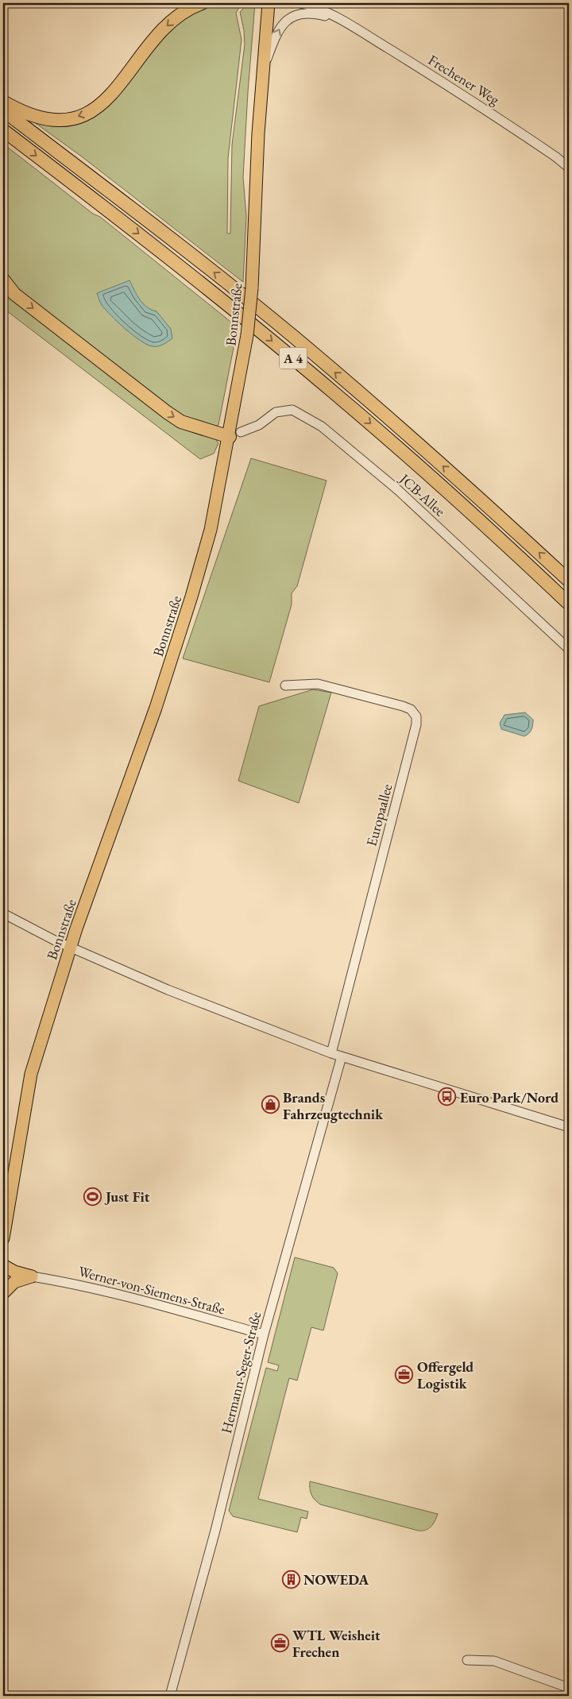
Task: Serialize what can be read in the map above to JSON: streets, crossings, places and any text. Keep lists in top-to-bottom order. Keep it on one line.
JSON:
{"streets":{"highway":["A 4"],"main road":["Bonnstraße"],"street":["Frechener Weg","JCB-Allee","Europaallee","Werner-von-Siemens-Straße","Hermann-Seger-Straße"]},"crossings":[["Frechener Weg","Bonnstraße"],["Bonnstraße","JCB-Allee"],["Werner-von-Siemens-Straße","Hermann-Seger-Straße"]],"places":{"bus stop":["Euro Park/Nord"],"shop":["Brands Fahrzeugtechnik"],"sports":["Just Fit"],"office":["Offergeld Logistik","WTL Weisheit Frechen"],"building":["NOWEDA"]}}
